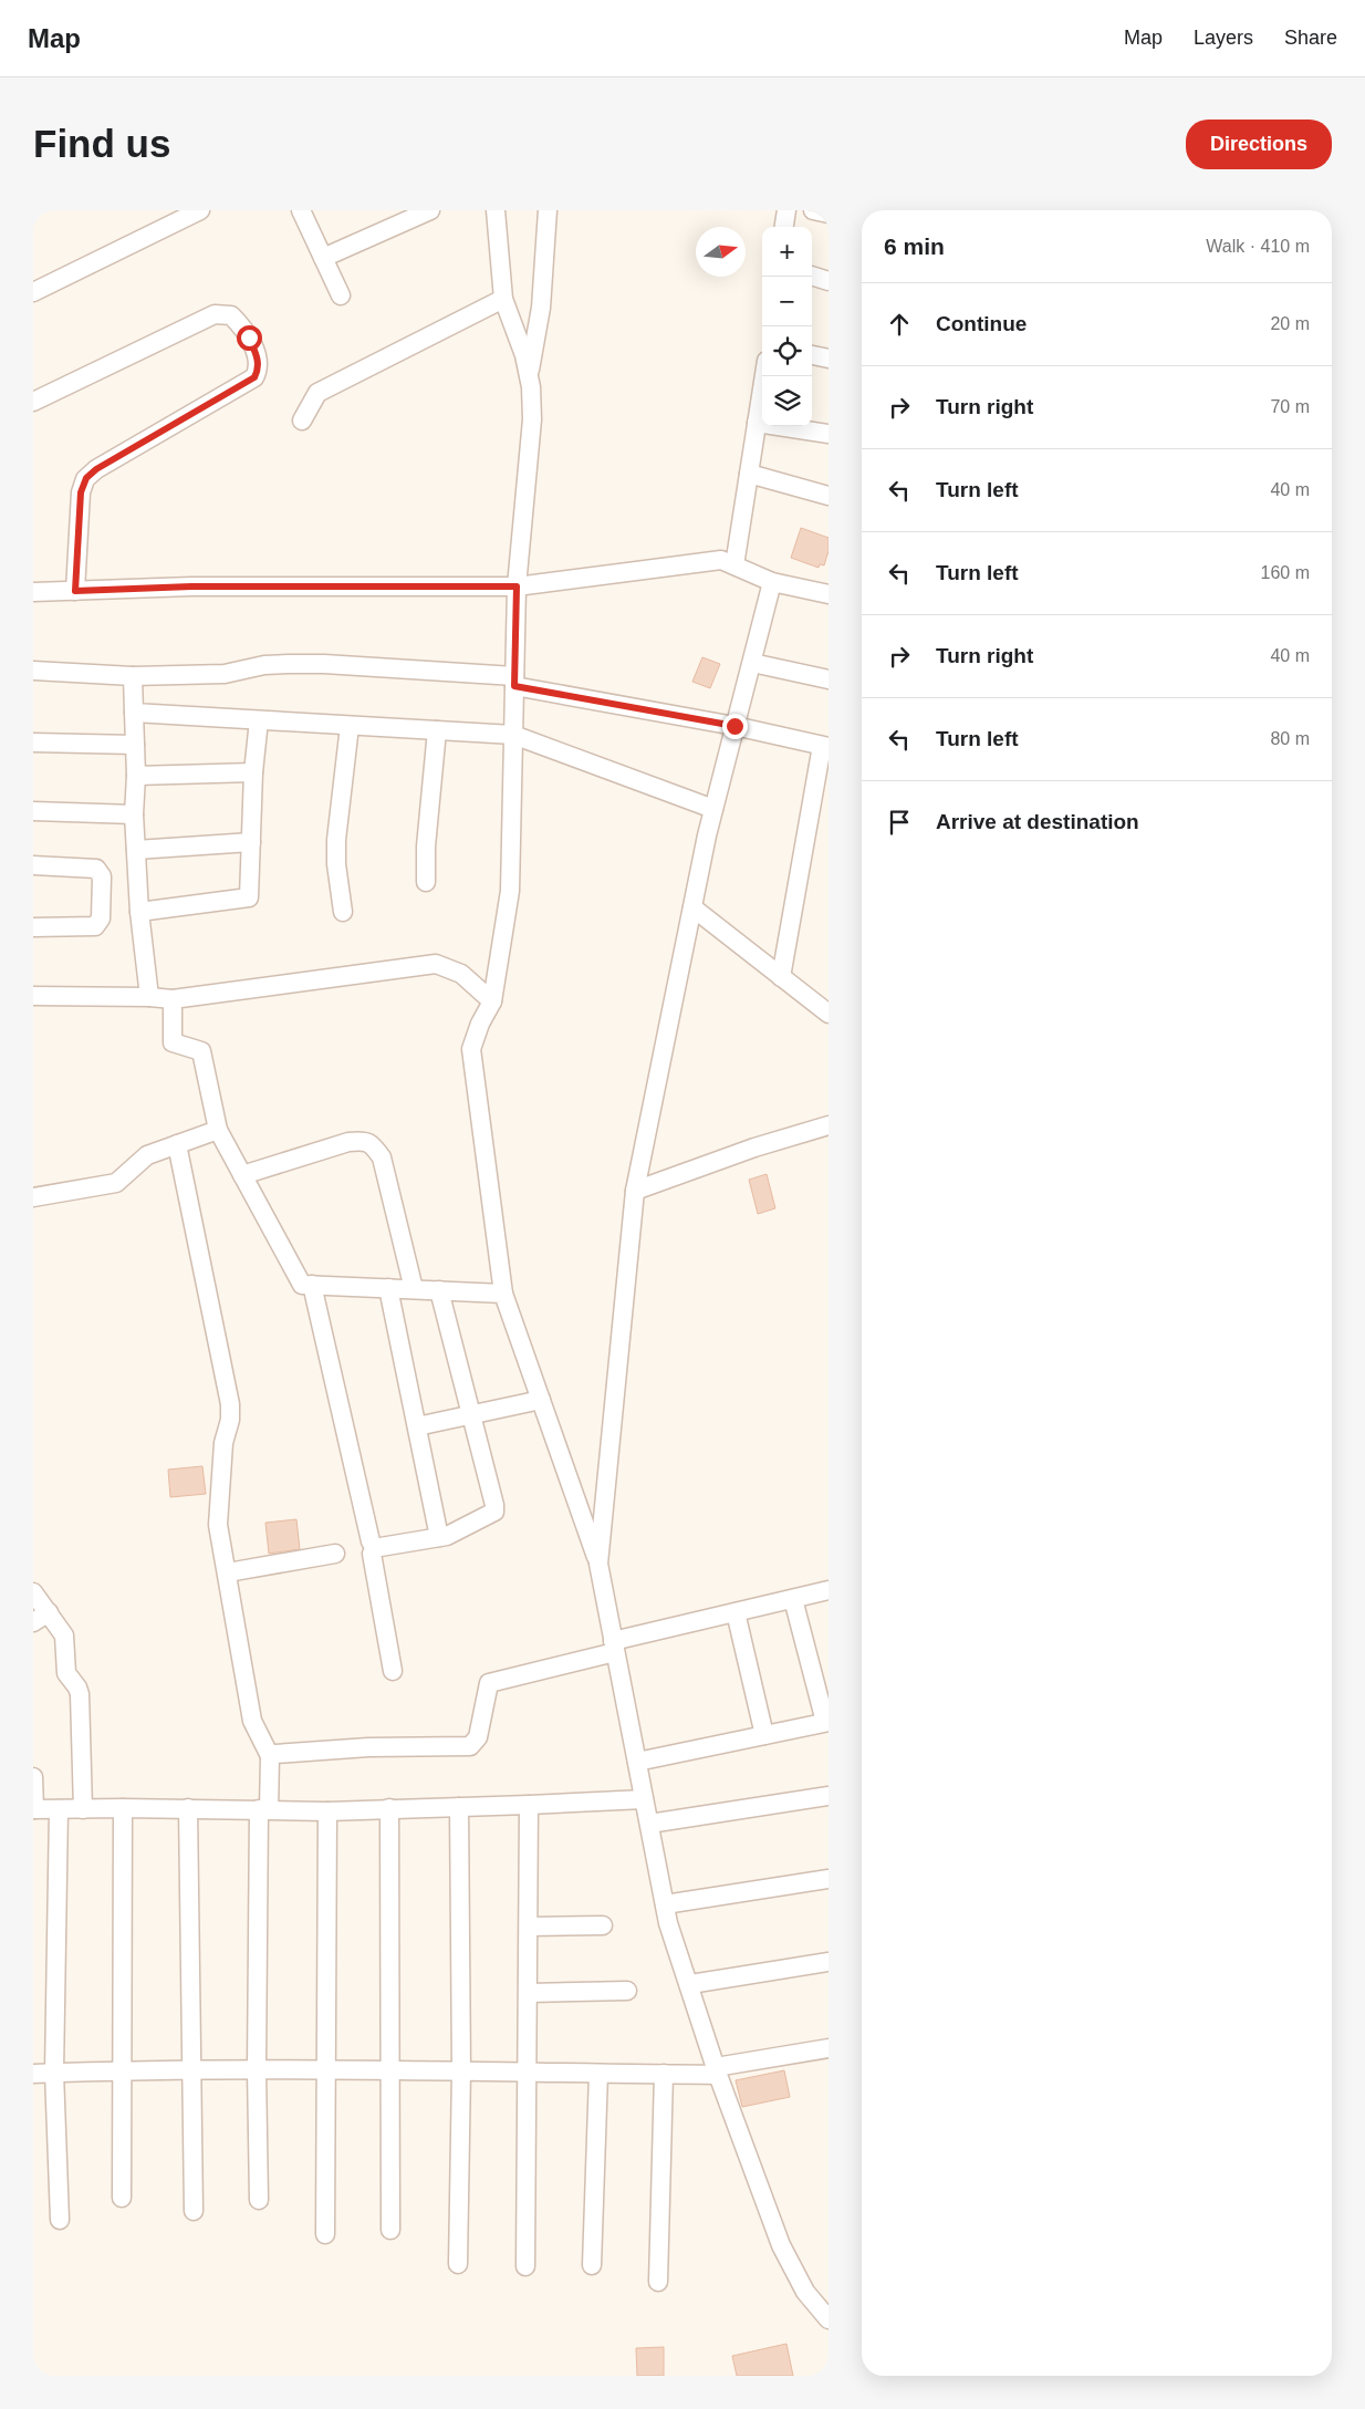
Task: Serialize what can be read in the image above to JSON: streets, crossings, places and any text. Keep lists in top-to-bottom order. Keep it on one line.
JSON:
{"north":"right","page":{"header":"Map","nav":["Map","Layers","Share"],"buttons":"Directions","title":"Find us","heading":["6 min","Walk · 410 m"],"map_buttons":["+","−"],"list":[["Continue","20 m"],["Turn right","70 m"],["Turn left","40 m"],["Turn left","160 m"],["Turn right","40 m"],["Turn left","80 m"],"Arrive at destination"]}}
